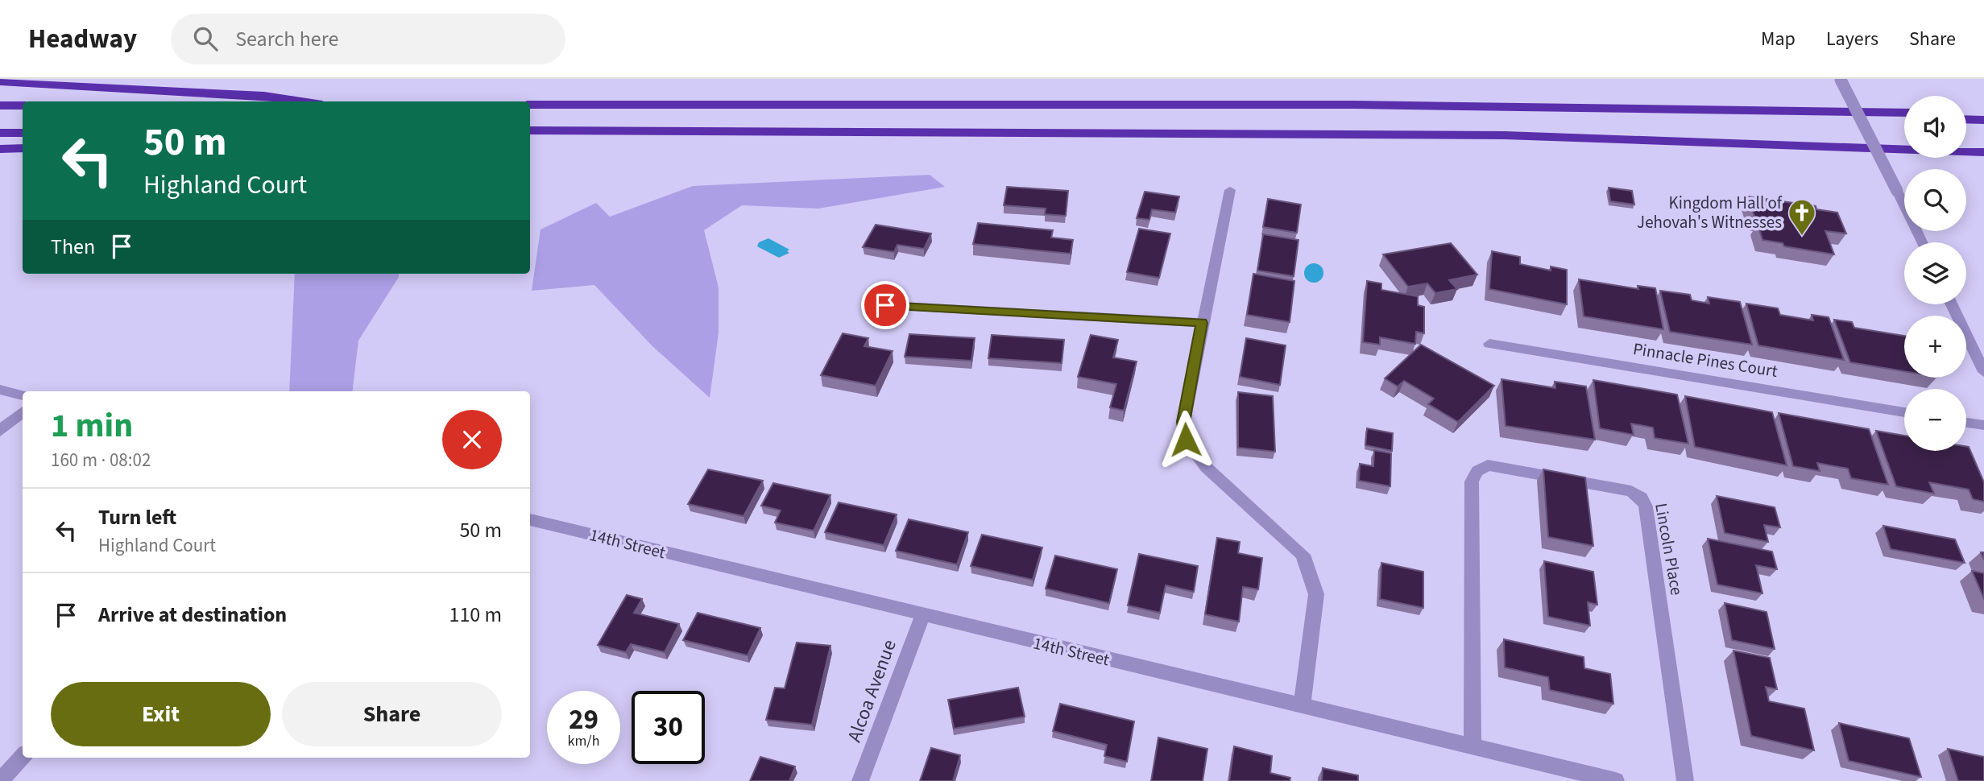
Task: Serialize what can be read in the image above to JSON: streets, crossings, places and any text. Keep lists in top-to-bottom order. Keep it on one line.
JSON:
{"streets":{"street":["Pinnacle Pines Court","14th Street","Lincoln Place","Alcoa Avenue"]},"crossings":[["14th Street","Lincoln Place"],["14th Street","Alcoa Avenue"]],"places":{"church":["Kingdom Hall of Jehovah's Witnesses"]},"page":{"header":"Headway","search":"Search here","nav":["Map","Layers","Share"],"map_buttons":["+","−"],"turn":["50 m","Highland Court"],"then":"Then","heading":["1 min","160 m · 08:02"],"list":[{"name":"Turn left","note":"Highland Court","value":"50 m"},{"name":"Arrive at destination","value":"110 m"}],"buttons":["Exit","Share"],"speed":"29 km/h","limit":"30"}}
